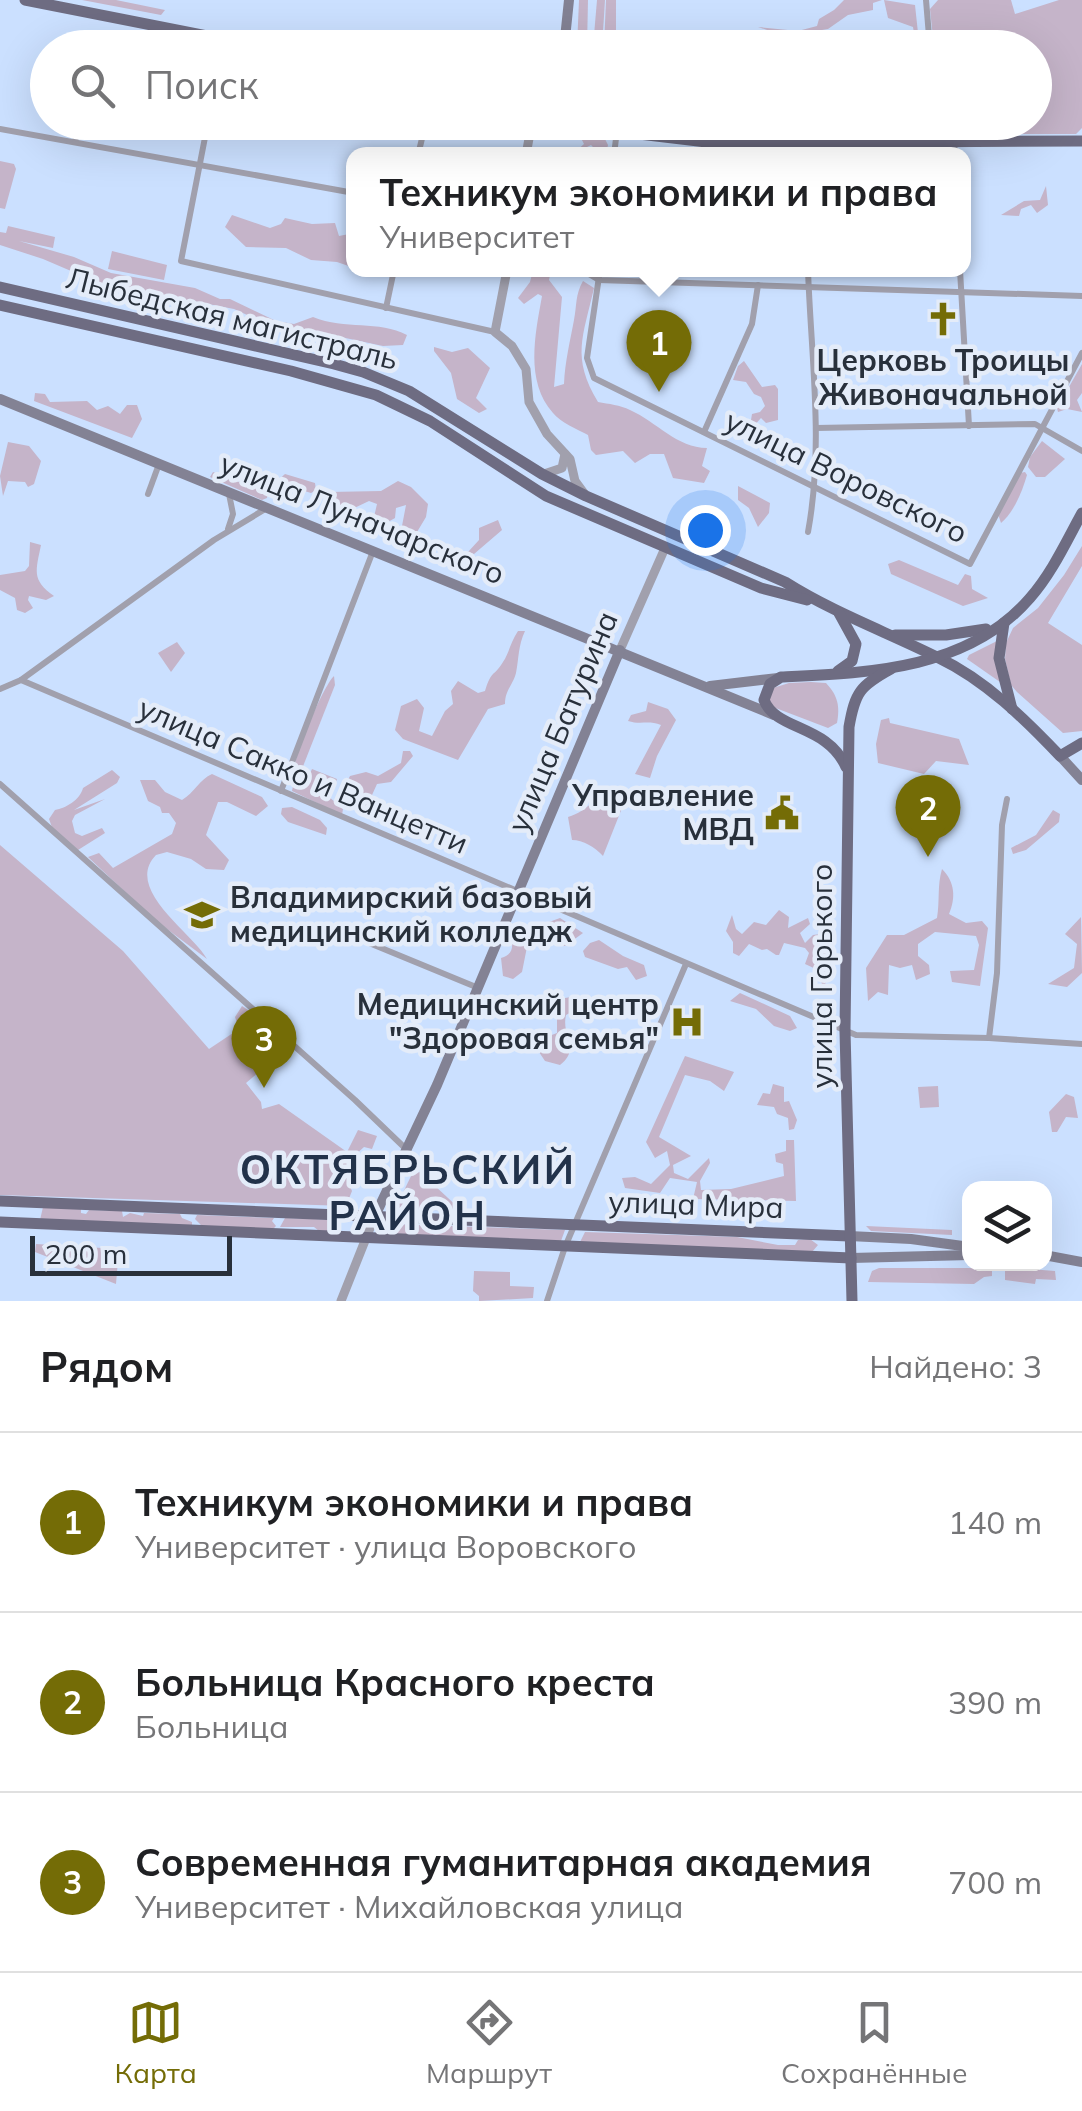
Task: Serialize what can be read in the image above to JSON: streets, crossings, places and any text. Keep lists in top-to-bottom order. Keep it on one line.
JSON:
{"streets":{"main road":["Лыбедская магистраль","улица Луначарского","улица Батурина","улица Горького","улица Мира"],"street":["улица Воровского","улица Сакко и Ванцетти"]},"crossings":[["Лыбедская магистраль","улица Батурина"],["улица Луначарского","улица Батурина"],["улица Луначарского","улица Горького"],["улица Батурина","улица Сакко и Ванцетти"],["улица Батурина","улица Мира"],["улица Сакко и Ванцетти","улица Горького"],["улица Горького","улица Мира"]],"districts":["ОКТЯБРЬСКИЙ РАЙОН"],"places":{"church":["Церковь Троицы Живоначальной"],"public building":["Управление МВД"],"school or university":["Владимирский базовый медицинский колледж"],"hospital":["Медицинский центр \"Здоровая семья\""]},"scale_bar":"200 m","page":{"search":"Поиск","popup":["Техникум экономики и права","Университет"],"pins":["1","2","3"],"scale":"200 m","heading":["Рядом","Найдено: 3"],"list":[{"mark":"1","name":"Техникум экономики и права","note":"Университет · улица Воровского","value":"140 m"},{"mark":"2","name":"Больница Красного креста","note":"Больница","value":"390 m"},{"mark":"3","name":"Современная гуманитарная академия","note":"Университет · Михайловская улица","value":"700 m"}],"nav":["Карта","Маршрут","Сохранённые"]}}
